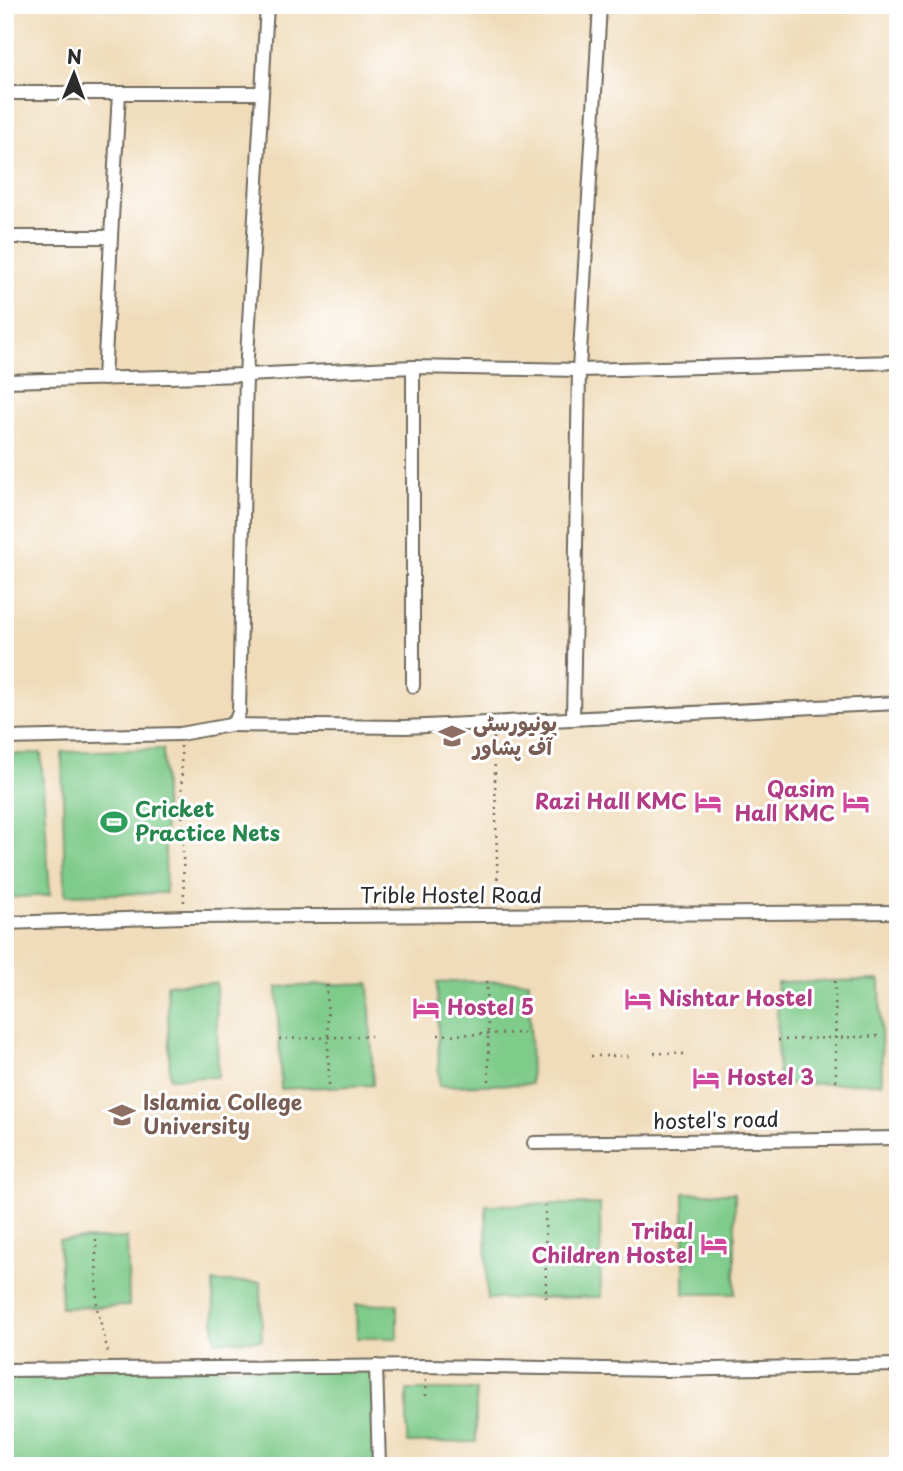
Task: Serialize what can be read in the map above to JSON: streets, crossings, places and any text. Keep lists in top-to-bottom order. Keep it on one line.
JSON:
{"streets":{"street":["Trible Hostel Road","hostel's road"]},"places":{"school or university":["یونیورسٹی آف پشاور","Islamia College University"],"hotel":["Razi Hall KMC","Qasim Hall KMC","Nishtar Hostel","Hostel 5","Hostel 3","Tribal Children Hostel"],"sports":["Cricket Practice Nets"]},"north":"top"}
